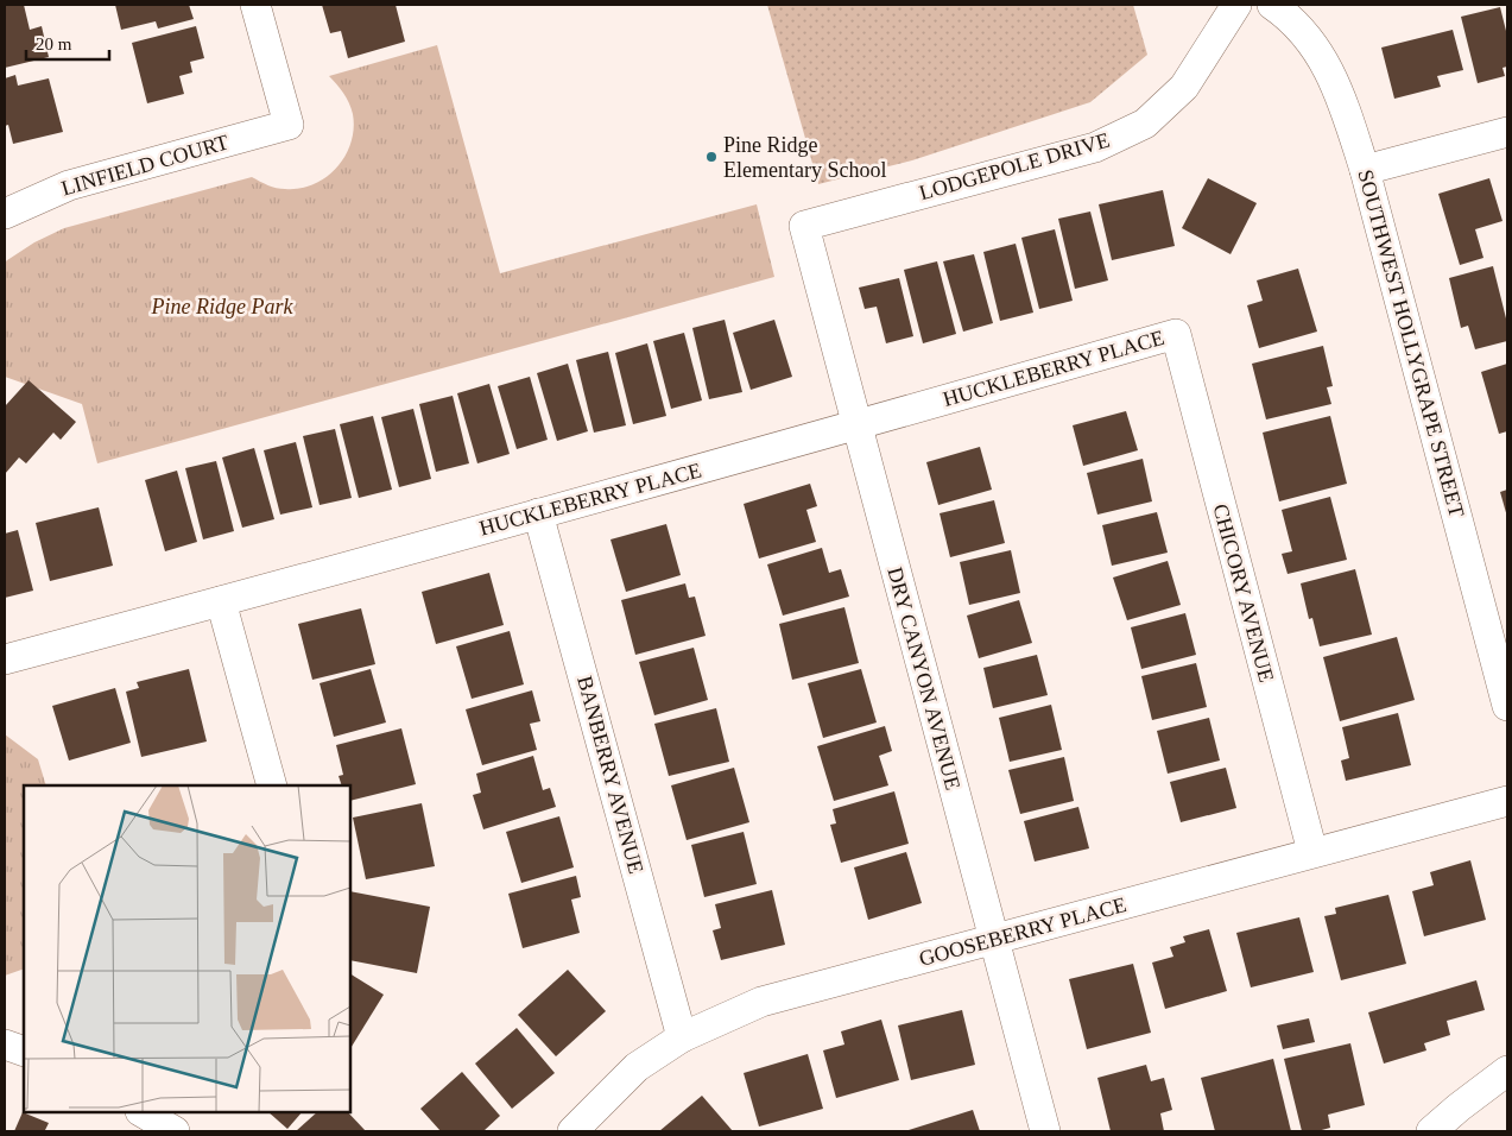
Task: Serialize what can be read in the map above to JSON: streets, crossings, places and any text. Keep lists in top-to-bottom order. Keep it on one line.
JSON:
{"streets":{"street":["LINFIELD COURT","LODGEPOLE DRIVE","SOUTHWEST HOLLYGRAPE STREET","HUCKLEBERRY PLACE","CHICORY AVENUE","DRY CANYON AVENUE","BANBERRY AVENUE","GOOSEBERRY PLACE"]},"crossings":[["LODGEPOLE DRIVE","DRY CANYON AVENUE"],["HUCKLEBERRY PLACE","CHICORY AVENUE"],["HUCKLEBERRY PLACE","DRY CANYON AVENUE"],["HUCKLEBERRY PLACE","BANBERRY AVENUE"],["CHICORY AVENUE","GOOSEBERRY PLACE"],["DRY CANYON AVENUE","GOOSEBERRY PLACE"],["BANBERRY AVENUE","GOOSEBERRY PLACE"]],"parks":["Pine Ridge Park"],"places":["Pine Ridge Elementary School"],"scale_bar":"20 m"}
